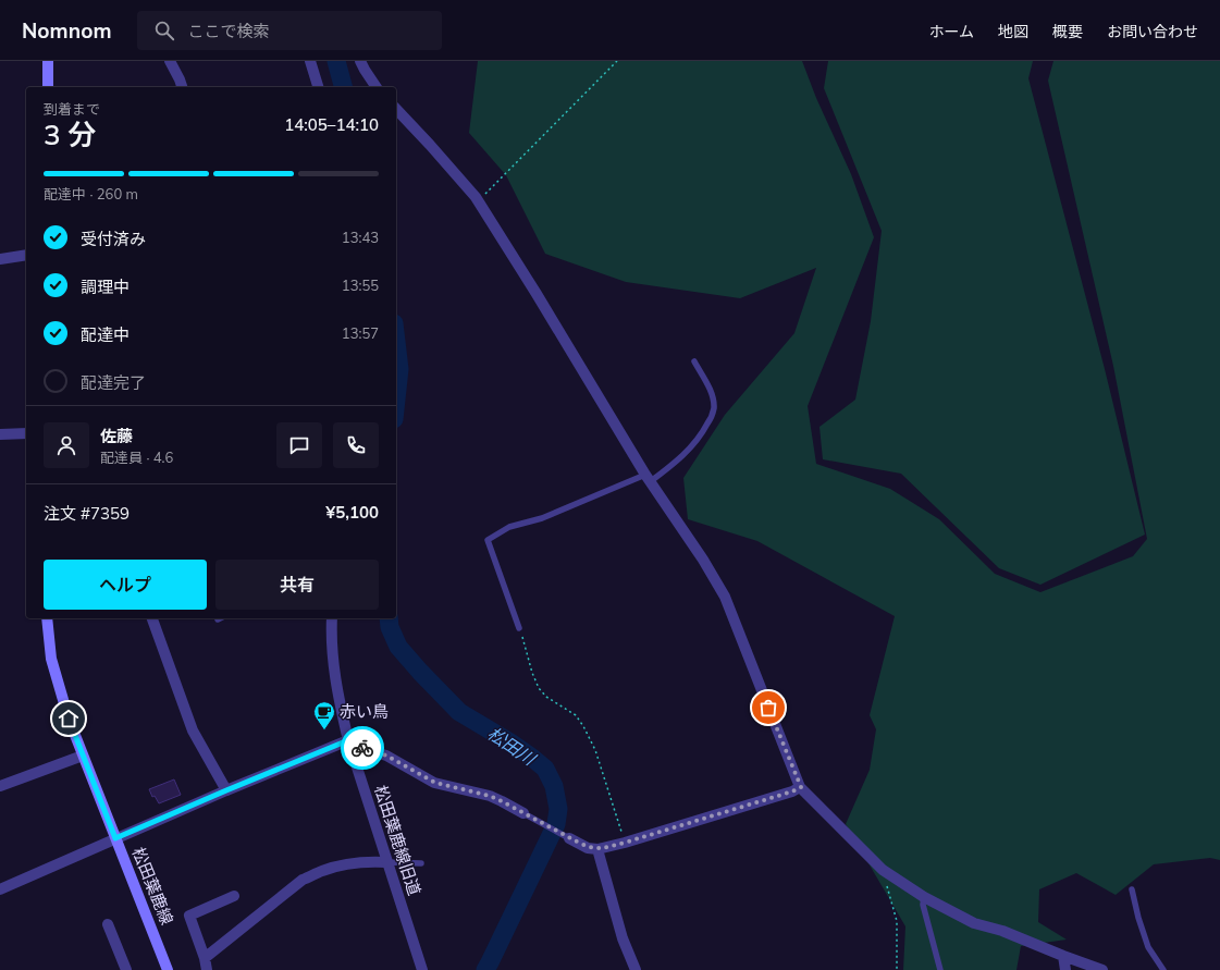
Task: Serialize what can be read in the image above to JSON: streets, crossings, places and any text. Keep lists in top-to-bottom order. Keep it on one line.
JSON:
{"streets":{"main road":["松田葉鹿線"],"street":["松田葉鹿線旧道"]},"water":["松田川"],"places":{"cafe":["赤い鳥"]},"page":{"header":"Nomnom","search":"ここで検索","nav":["ホーム","地図","概要","お問い合わせ"],"heading":["3 分","到着まで","14:05–14:10"],"panel":["佐藤","配達員 · 4.6","注文 #7359","¥5,100"],"bar":"配達中 · 260 m","list":[["受付済み","13:43"],["調理中","13:55"],["配達中","13:57"],"配達完了"],"buttons":["ヘルプ","共有"]}}
